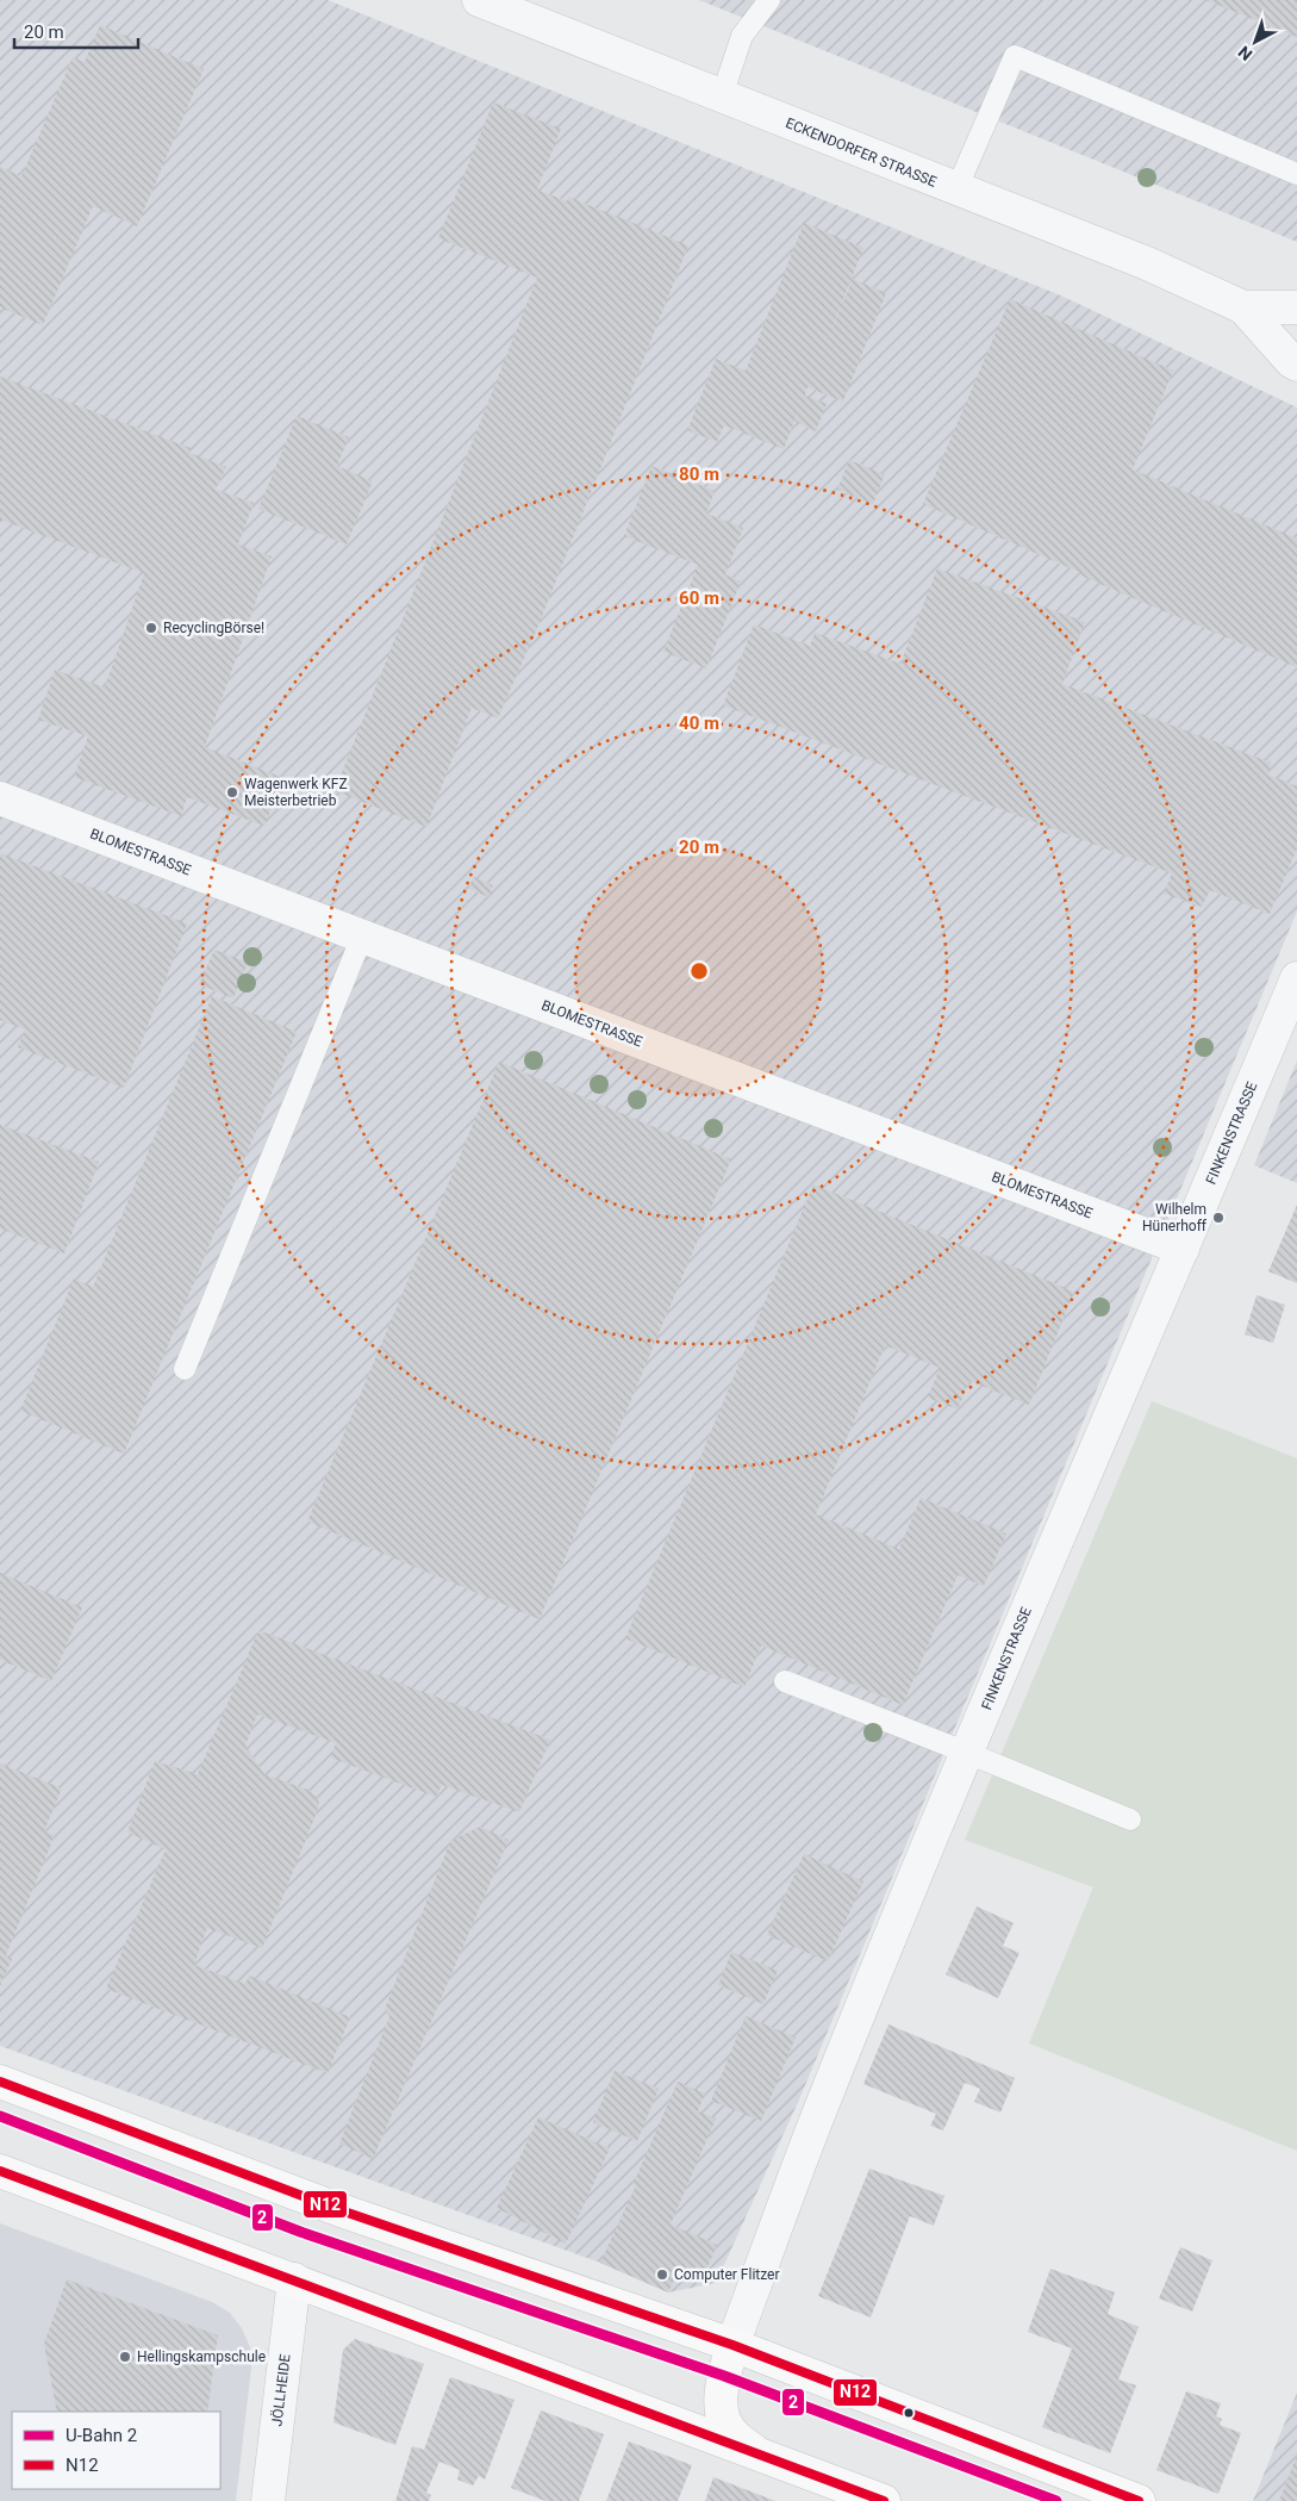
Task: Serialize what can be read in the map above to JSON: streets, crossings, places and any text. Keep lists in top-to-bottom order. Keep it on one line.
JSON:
{"streets":{"street":["ECKENDORFER STRASSE","BLOMESTRASSE","FINKENSTRASSE","JÖLLHEIDE"]},"crossings":[["BLOMESTRASSE","FINKENSTRASSE"]],"places":["RecyclingBörse!","Wagenwerk KFZ Meisterbetrieb","Wilhelm Hünerhoff","Computer Flitzer","Hellingskampschule"],"lines":["transit line N12","metro line 2"],"legend":["U-Bahn 2","N12"],"scale_bar":"20 m","north":"bottom left","rings":["80 m","60 m","40 m","20 m"]}
